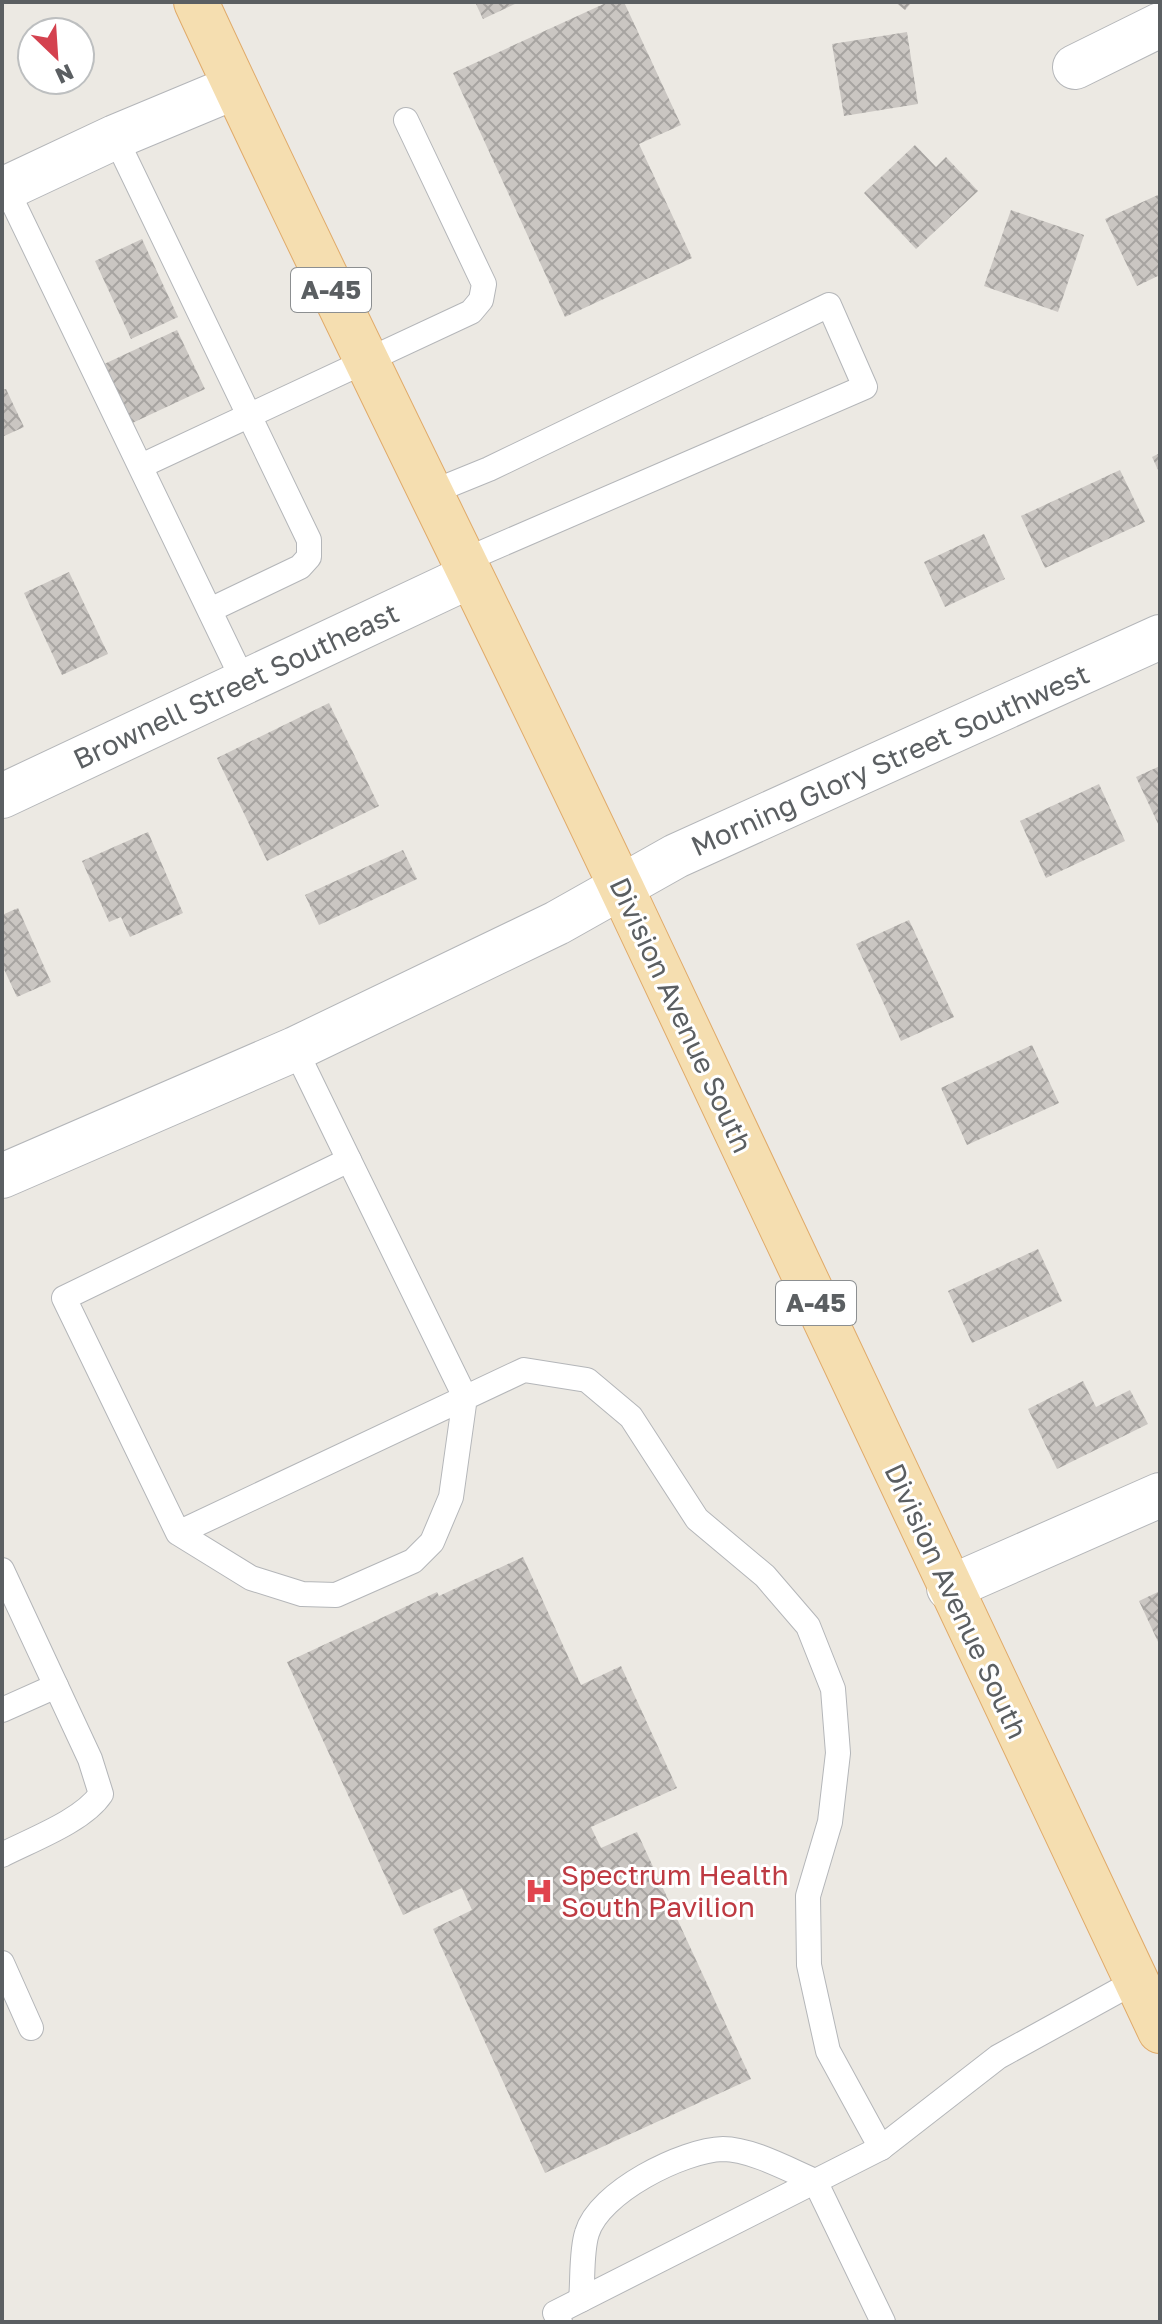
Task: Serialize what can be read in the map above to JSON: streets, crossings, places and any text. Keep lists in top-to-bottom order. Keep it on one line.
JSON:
{"streets":{"main road":["A-45","Division Avenue South"],"street":["Brownell Street Southeast","Morning Glory Street Southwest"]},"crossings":[["Brownell Street Southeast","Division Avenue South"],["Morning Glory Street Southwest","Division Avenue South"]],"places":{"hospital":["Spectrum Health South Pavilion"]},"north":"bottom right"}
